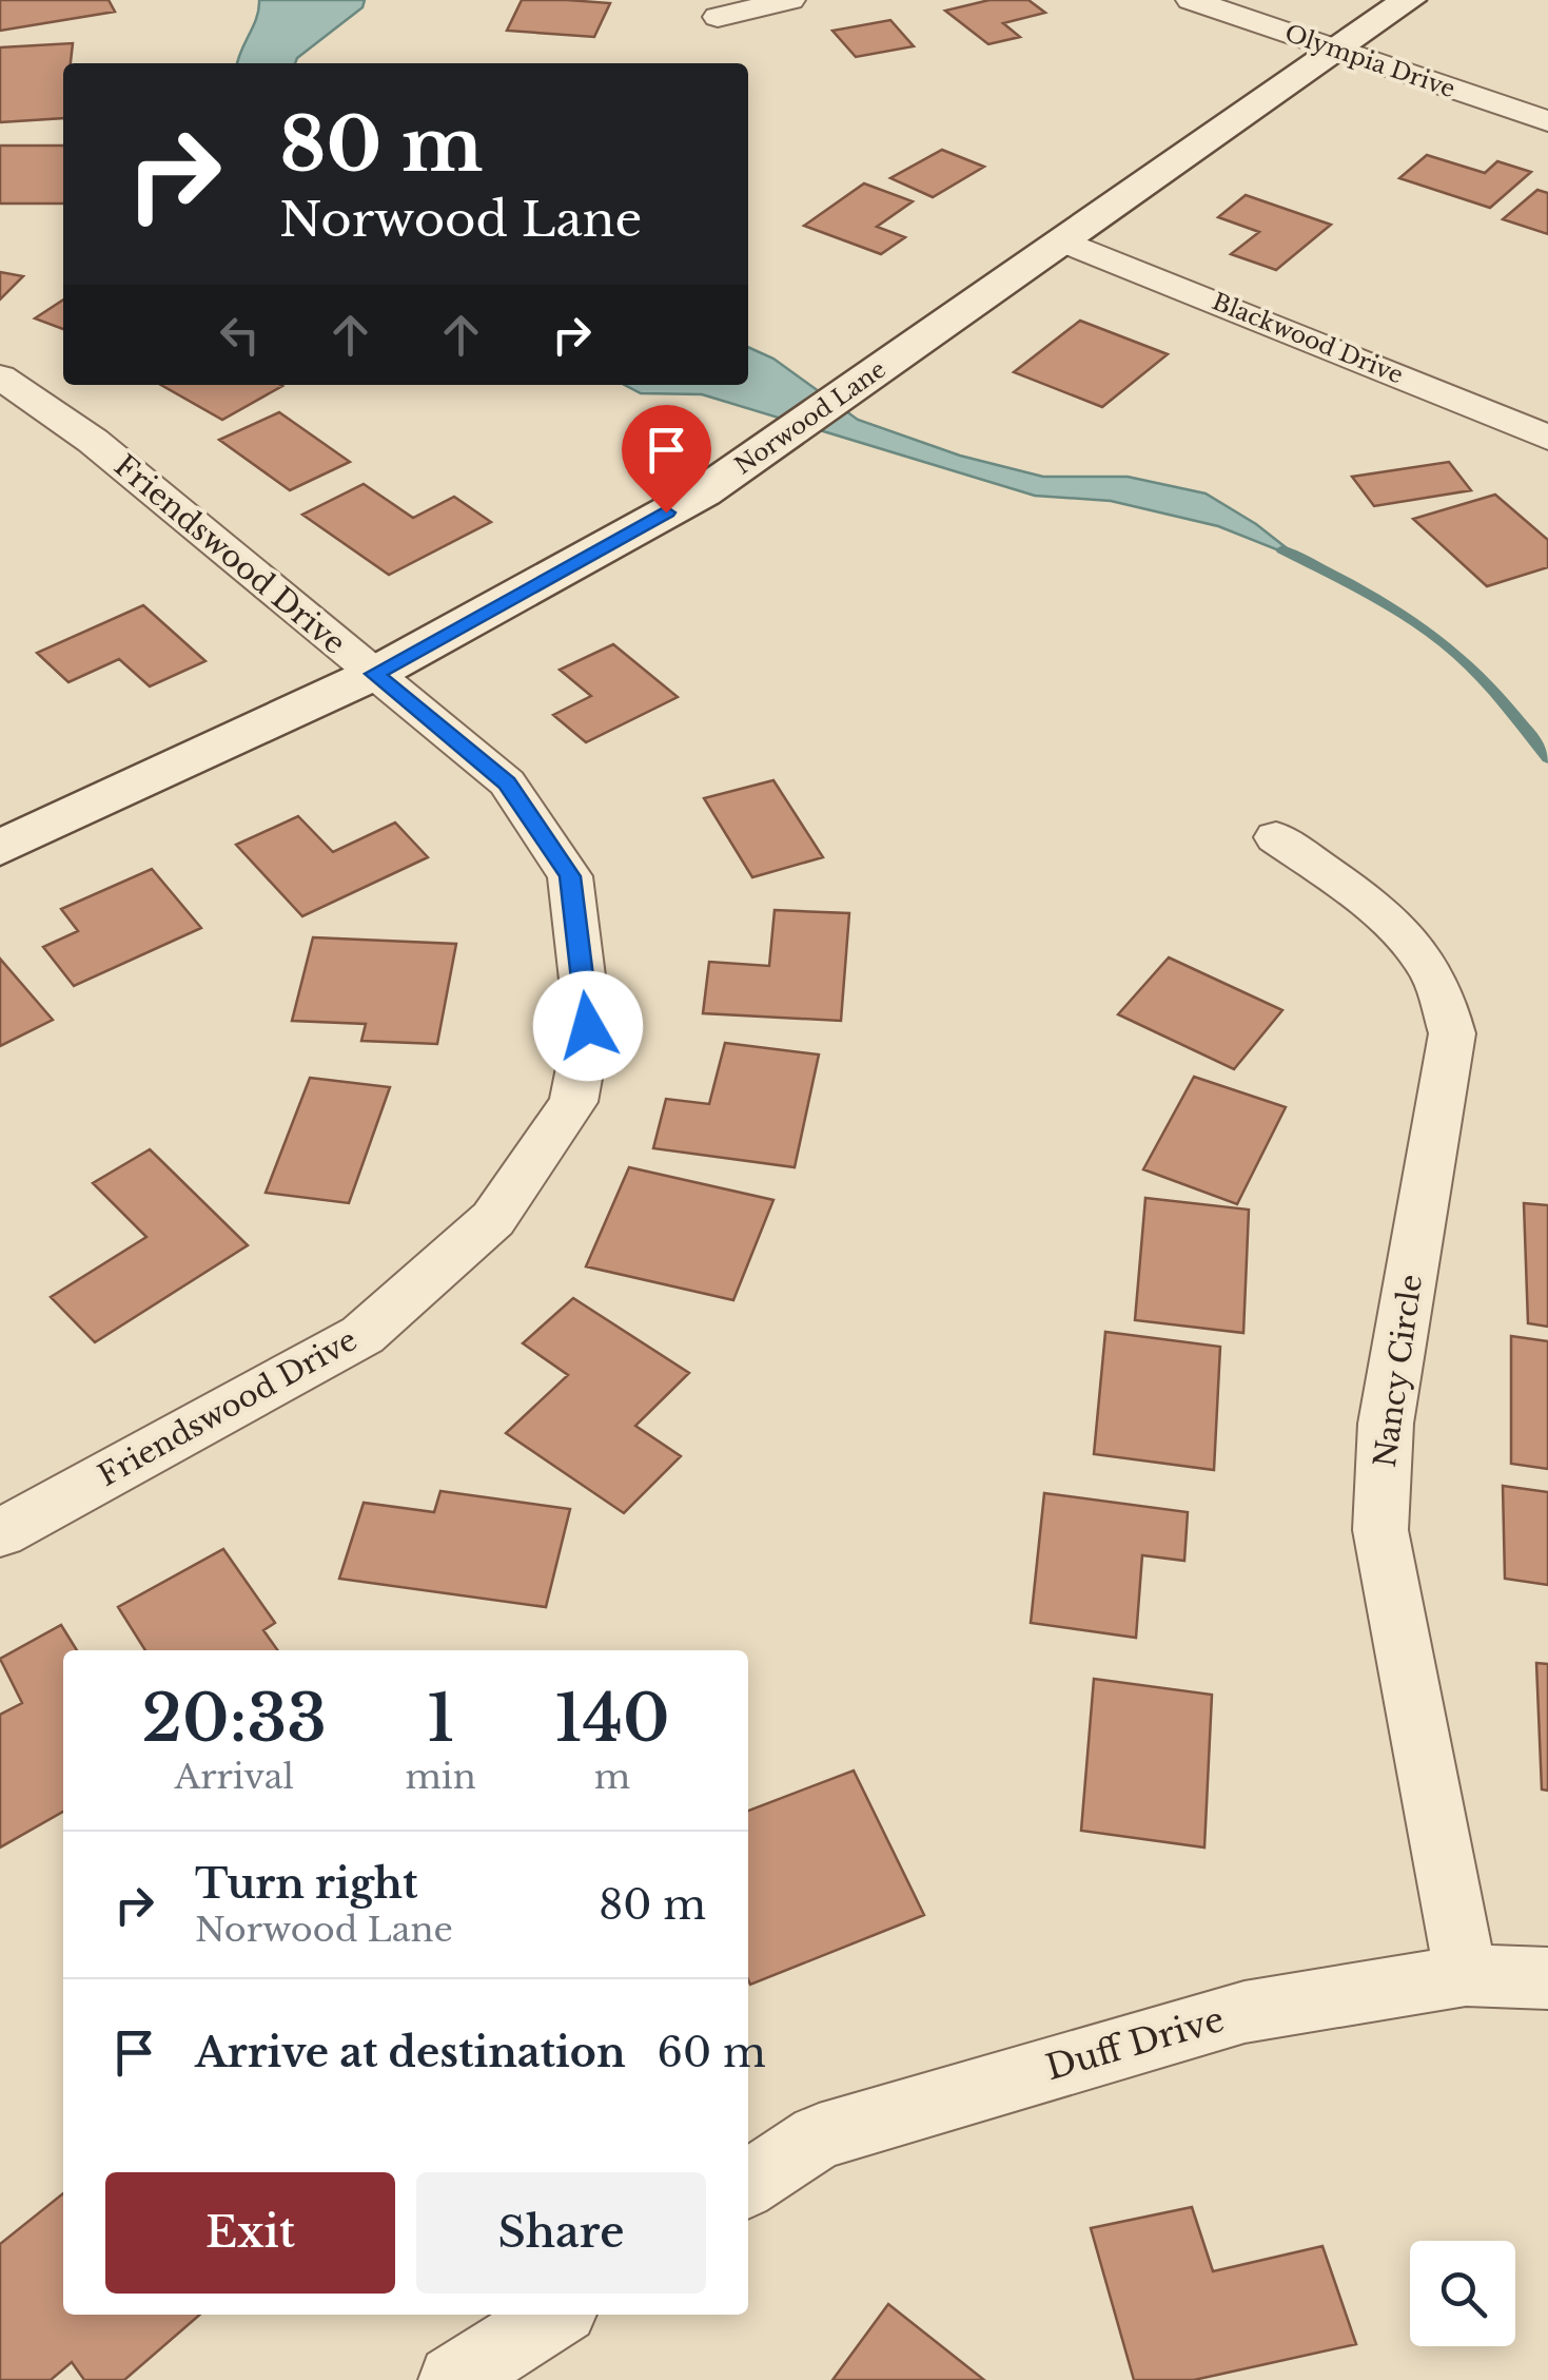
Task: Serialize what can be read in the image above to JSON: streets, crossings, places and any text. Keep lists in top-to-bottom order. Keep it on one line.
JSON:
{"streets":{"street":["Olympia Drive","Blackwood Drive","Norwood Lane","Friendswood Drive","Nancy Circle","Duff Drive"]},"crossings":[["Olympia Drive","Norwood Lane"],["Blackwood Drive","Norwood Lane"],["Norwood Lane","Friendswood Drive"],["Nancy Circle","Duff Drive"]],"page":{"turn":["80 m","Norwood Lane"],"eta":["20:33","Arrival","1","min","140","m"],"list":[{"name":"Turn right","note":"Norwood Lane","value":"80 m"},{"name":"Arrive at destination","value":"60 m"}],"buttons":["Exit","Share"]}}
